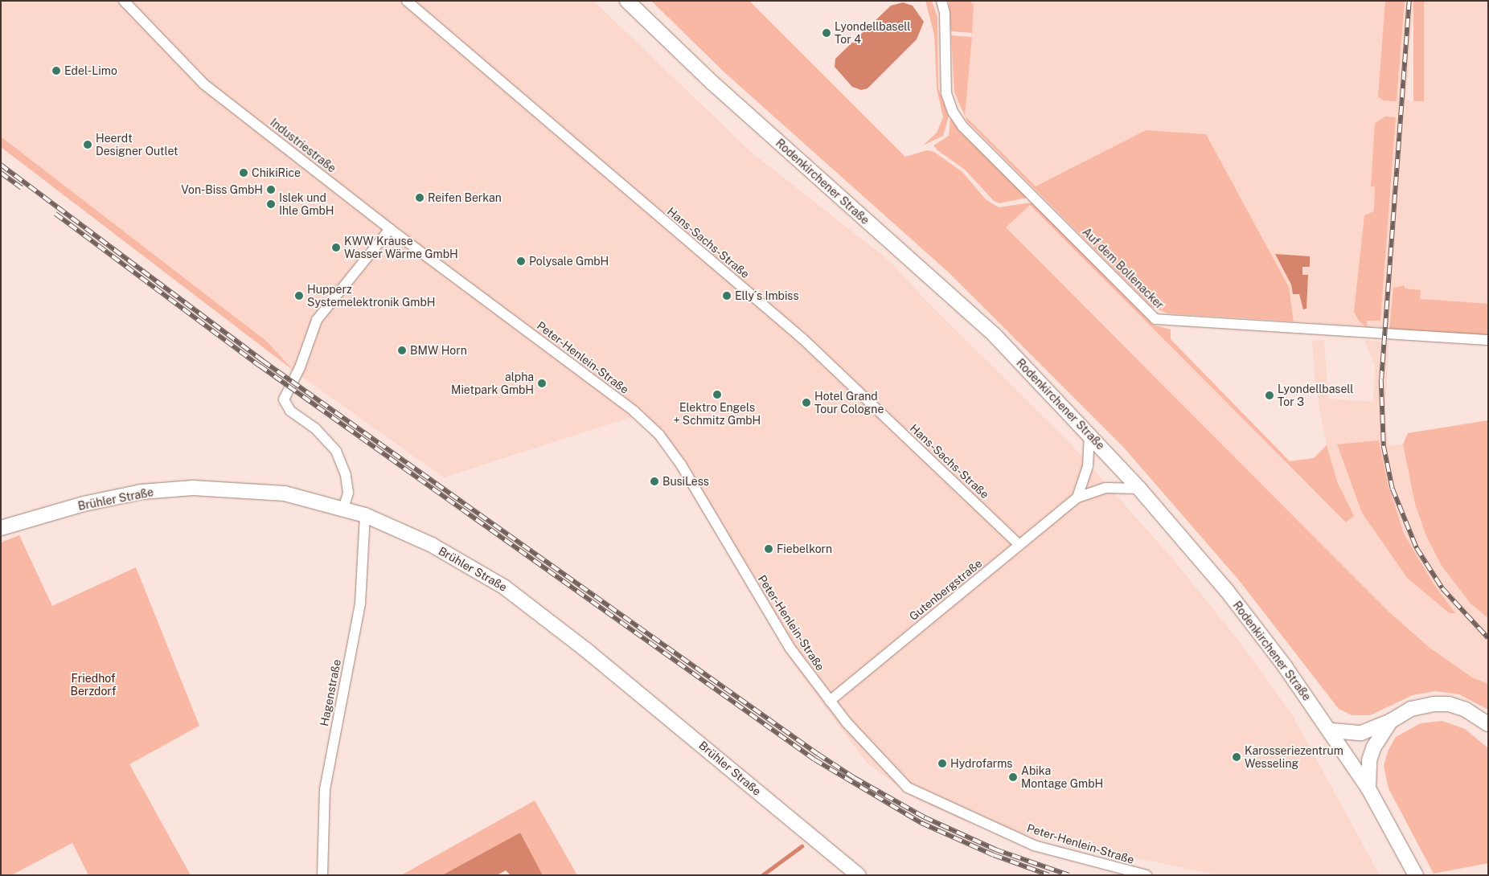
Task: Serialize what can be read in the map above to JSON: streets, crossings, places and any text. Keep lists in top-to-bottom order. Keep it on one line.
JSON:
{"streets":{"main road":["Rodenkirchener Straße","Brühler Straße"],"street":["Industriestraße","Hans-Sachs-Straße","Auf dem Bollenacker","Peter-Henlein-Straße","Gutenbergstraße","Hagenstraße"]},"crossings":[["Industriestraße","Peter-Henlein-Straße"],["Hans-Sachs-Straße","Gutenbergstraße"],["Peter-Henlein-Straße","Gutenbergstraße"],["Brühler Straße","Hagenstraße"]],"parks":["Friedhof Berzdorf"],"places":["Lyondellbasell Tor 4","Edel-Limo","Heerdt Designer Outlet","ChikiRice","Von-Biss GmbH","Reifen Berkan","Islek und Ihle GmbH","KWW Krause Wasser Wärme GmbH","Polysale GmbH","Hupperz Systemelektronik GmbH","Elly´s Imbiss","BMW Horn","alpha Mietpark GmbH","Elektro Engels + Schmitz GmbH","Lyondellbasell Tor 3","Hotel Grand Tour Cologne","BusiLess","Fiebelkorn","Karosseriezentrum Wesseling","Hydrofarms","Abika Montage GmbH"]}
